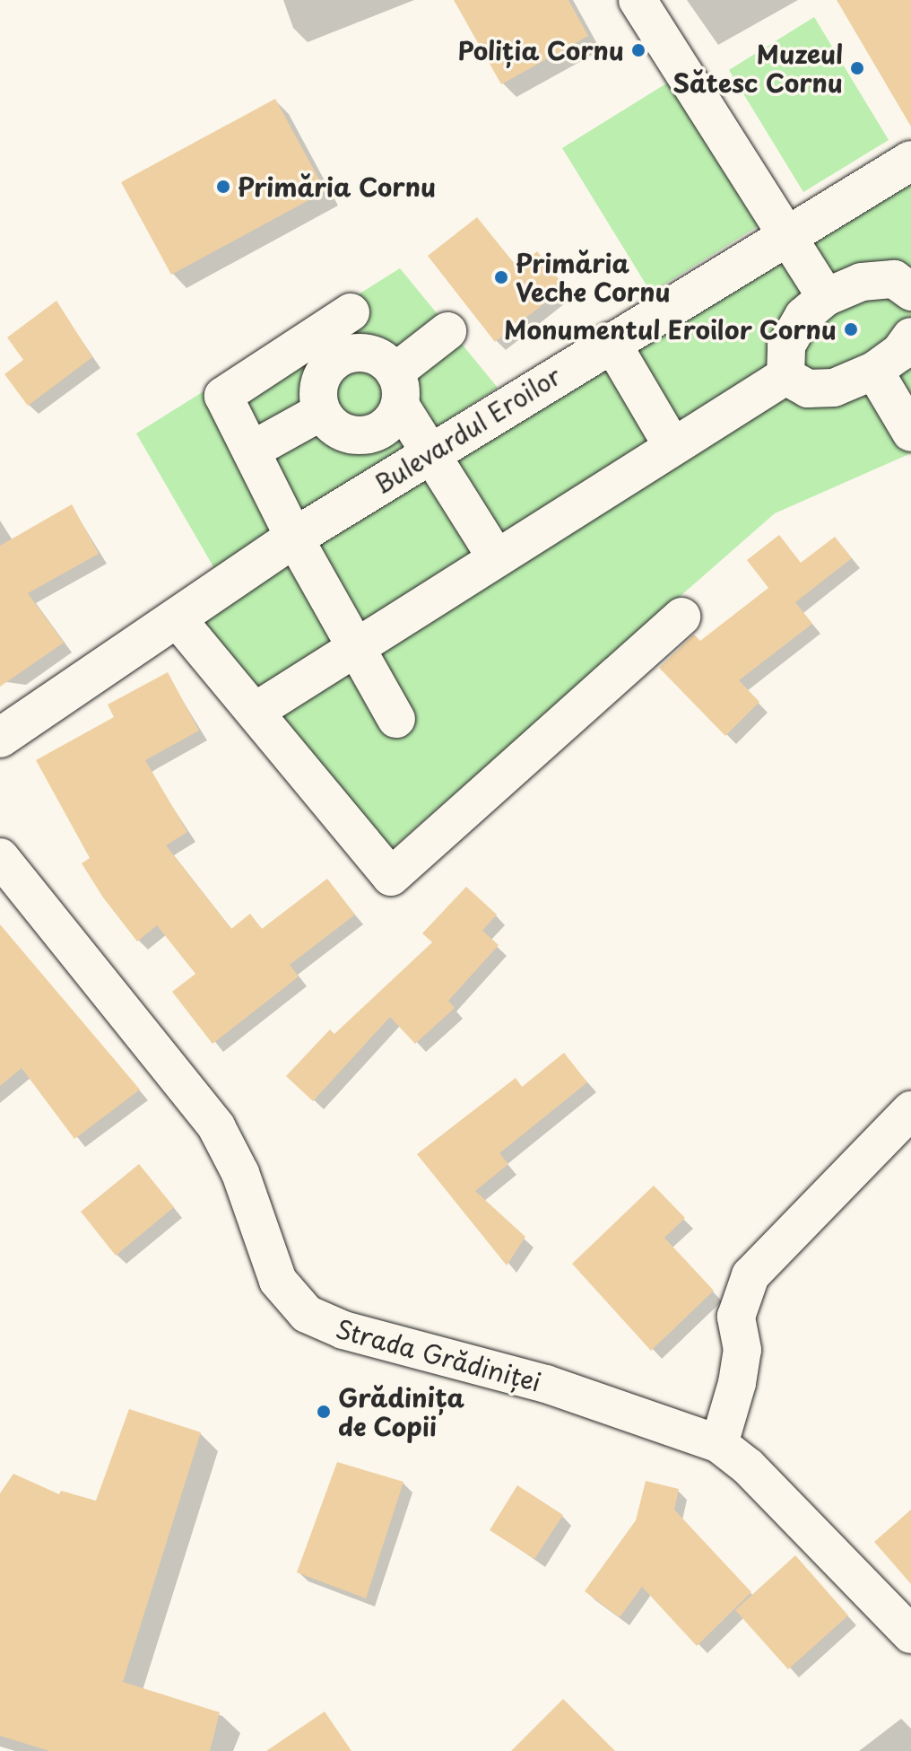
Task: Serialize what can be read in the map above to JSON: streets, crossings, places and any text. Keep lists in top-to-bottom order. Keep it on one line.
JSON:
{"streets":{"main road":["Bulevardul Eroilor"],"street":["Strada Grădiniței"]},"places":["Poliția Cornu","Muzeul Sătesc Cornu","Primăria Cornu","Primăria Veche Cornu","Monumentul Eroilor Cornu","Grădinița de Copii"]}
